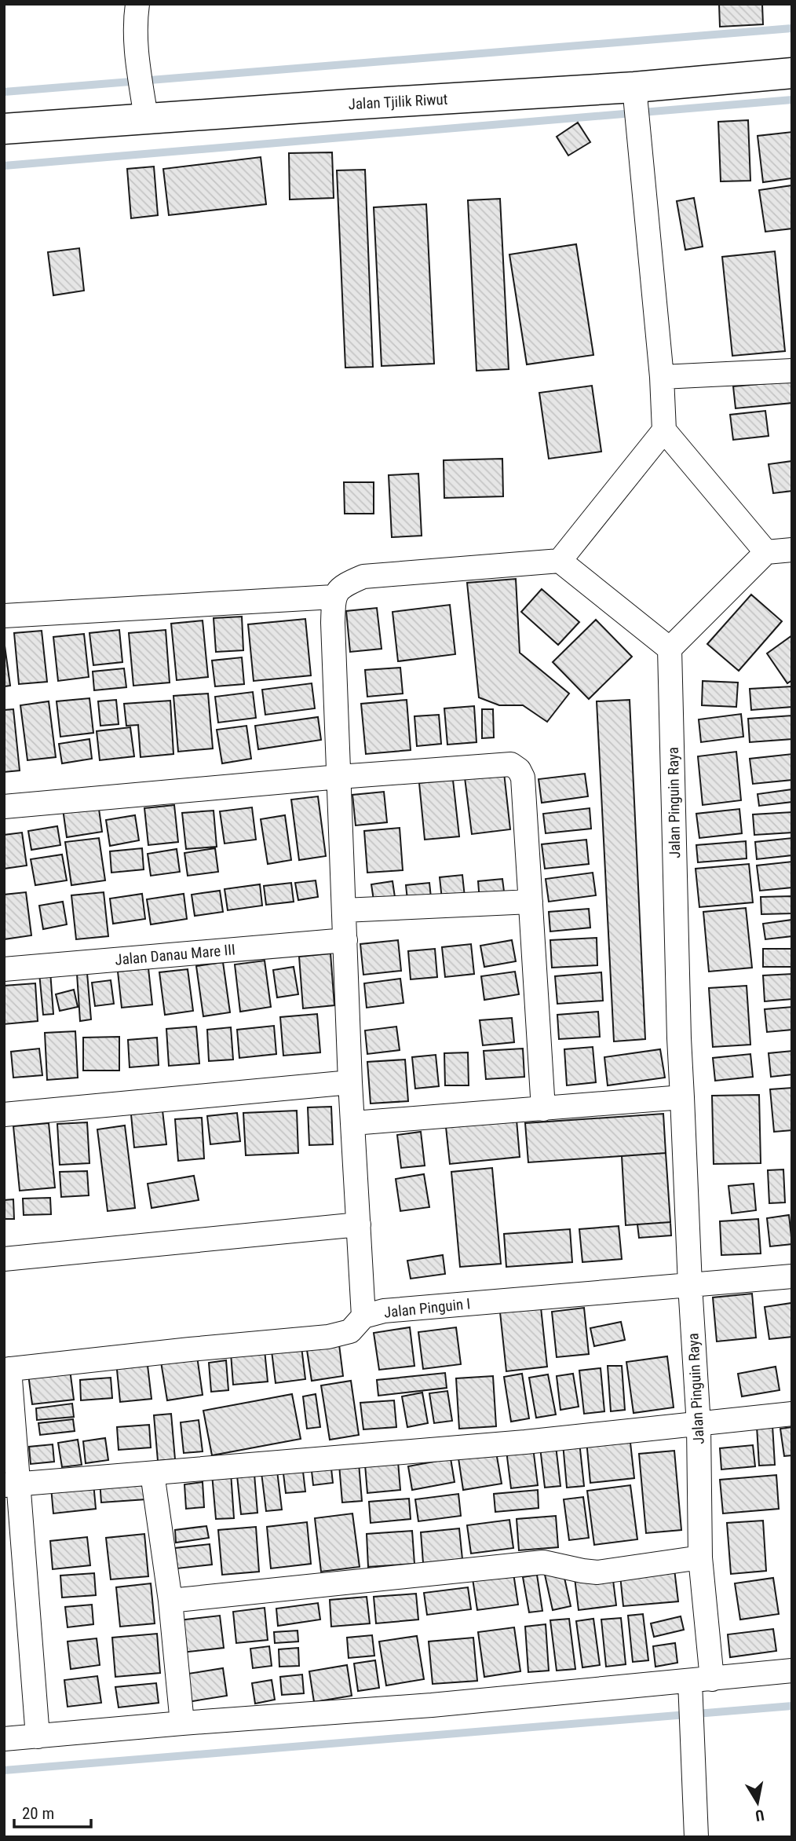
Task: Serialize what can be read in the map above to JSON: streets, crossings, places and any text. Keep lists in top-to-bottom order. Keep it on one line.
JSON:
{"streets":{"highway":["Jalan Tjilik Riwut"],"street":["Jalan Pinguin Raya","Jalan Danau Mare III","Jalan Pinguin I"]},"crossings":[["Jalan Pinguin Raya","Jalan Pinguin I"]],"scale_bar":"20 m","north":"bottom"}
